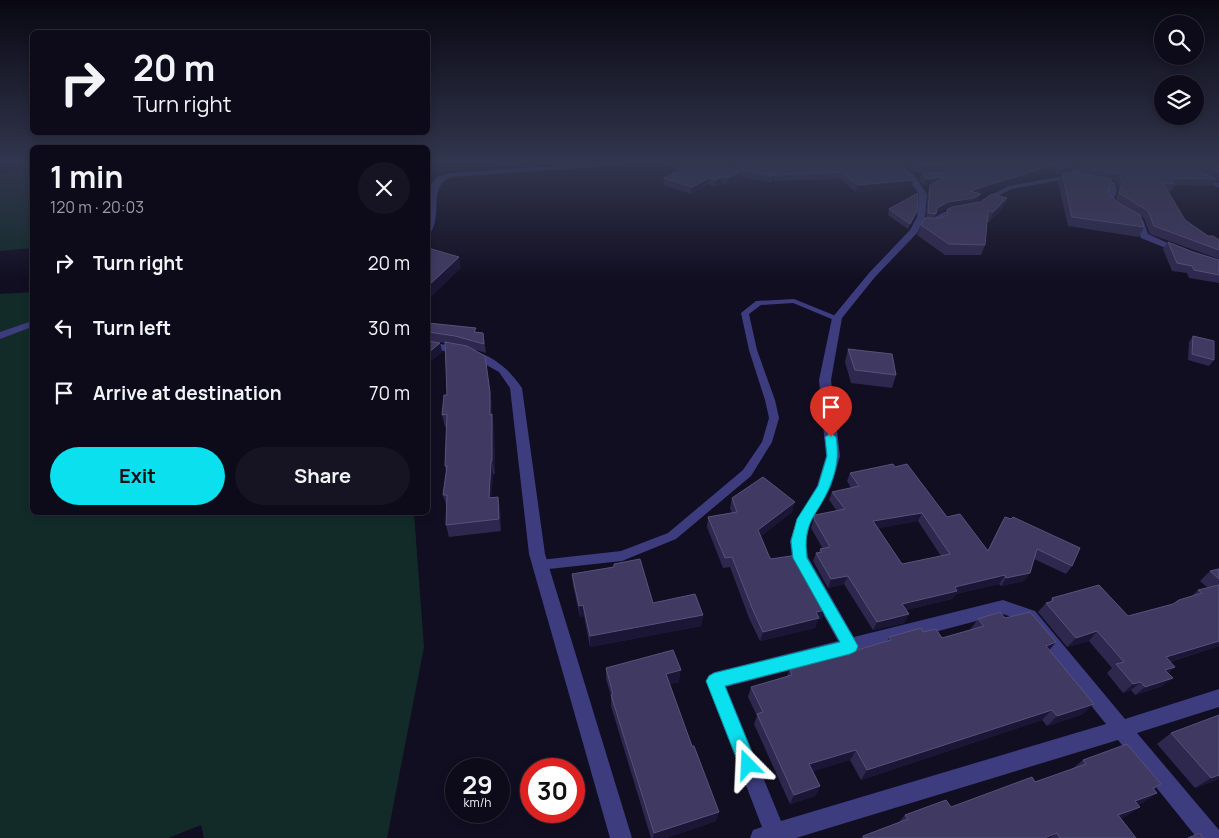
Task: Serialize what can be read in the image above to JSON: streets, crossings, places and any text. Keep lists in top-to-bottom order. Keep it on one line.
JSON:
{"page":{"turn":["20 m","Turn right"],"heading":["1 min","120 m · 20:03"],"list":[{"name":"Turn right","value":"20 m"},{"name":"Turn left","value":"30 m"},{"name":"Arrive at destination","value":"70 m"}],"buttons":["Exit","Share"],"speed":"29 km/h","limit":"30"}}
